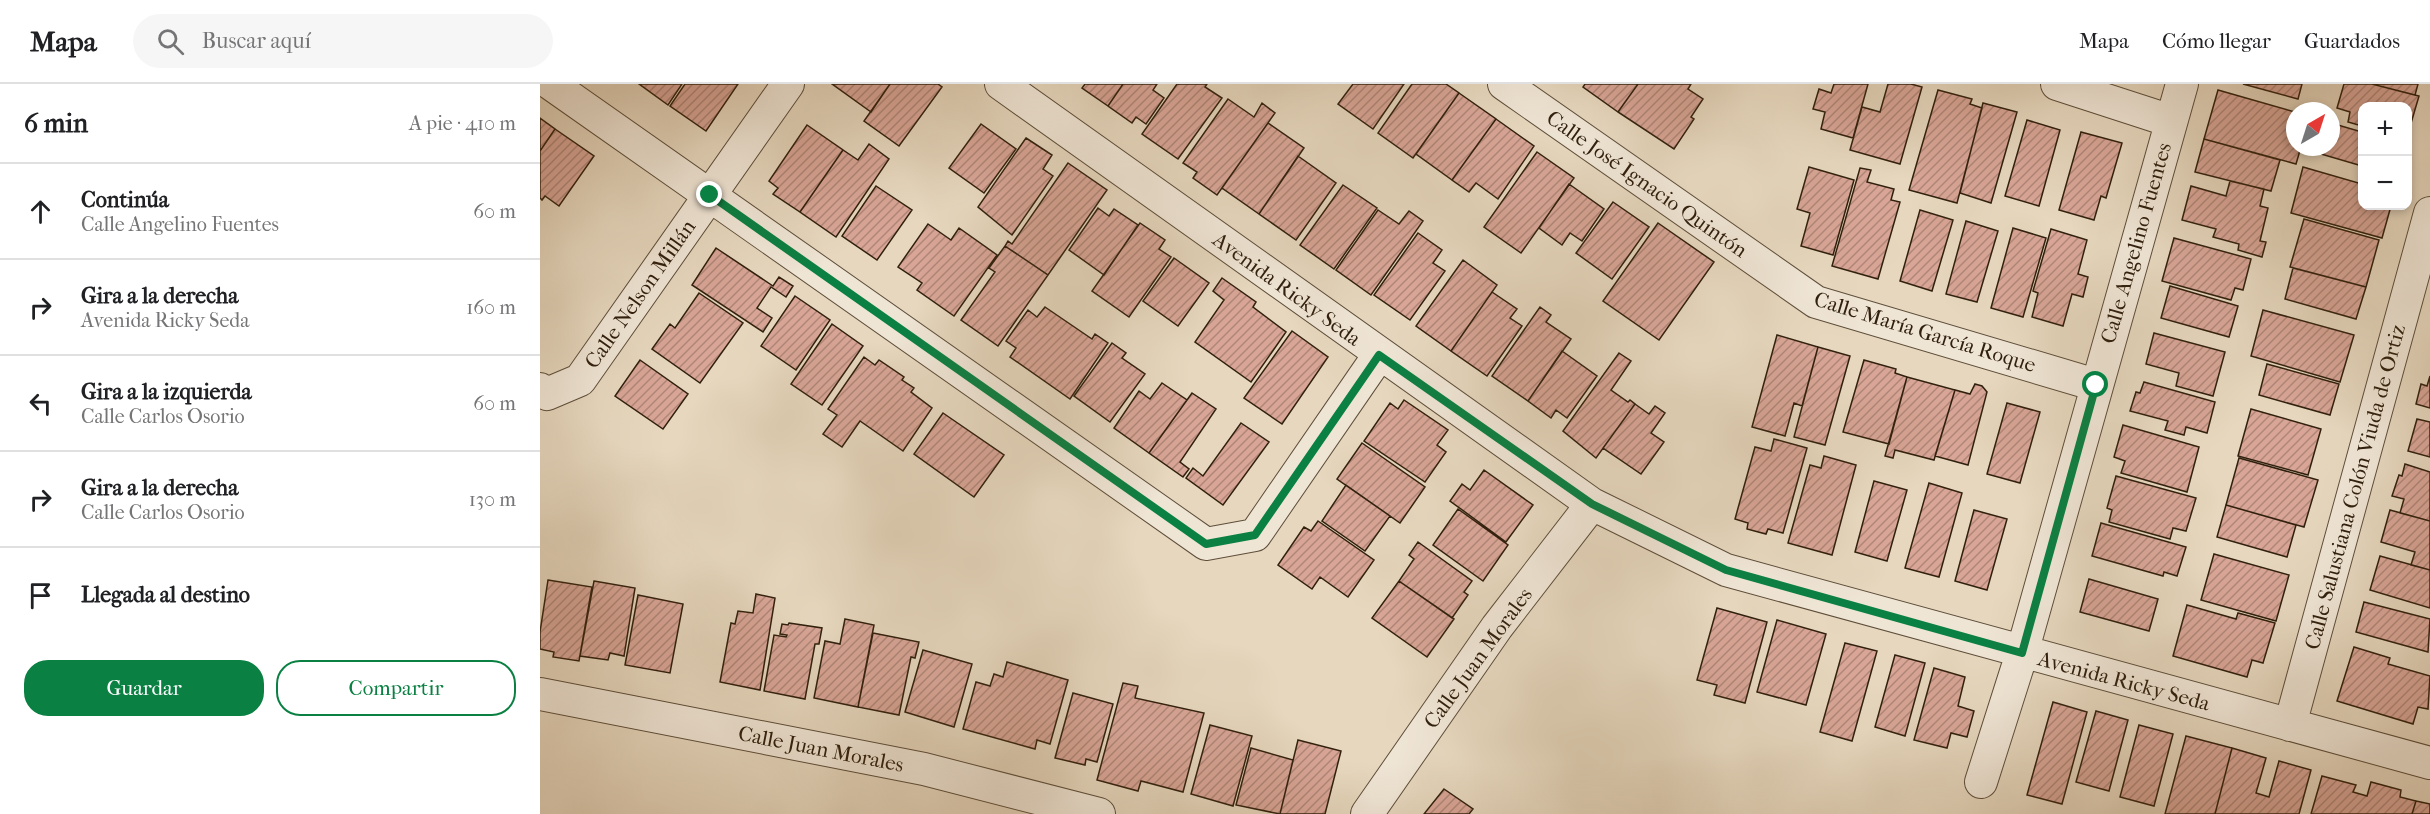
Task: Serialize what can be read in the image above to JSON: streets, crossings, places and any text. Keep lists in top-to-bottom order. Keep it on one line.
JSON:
{"streets":{"street":["Calle José Ignacio Quintón","Calle Angelino Fuentes","Avenida Ricky Seda","Calle Nelson Millán","Calle María García Roque","Calle Salustiana Colón Viuda de Ortiz","Calle Juan Morales"]},"crossings":[["Calle José Ignacio Quintón","Calle María García Roque"],["Calle Angelino Fuentes","Avenida Ricky Seda"],["Calle Angelino Fuentes","Calle María García Roque"],["Avenida Ricky Seda","Calle Salustiana Colón Viuda de Ortiz"],["Avenida Ricky Seda","Calle Juan Morales"]],"north":"top right","page":{"header":"Mapa","search":"Buscar aquí","nav":["Mapa","Cómo llegar","Guardados"],"heading":["6 min","A pie · 410 m"],"map_buttons":["+","−"],"list":[["Continúa","Calle Angelino Fuentes","60 m"],["Gira a la derecha","Avenida Ricky Seda","160 m"],["Gira a la izquierda","Calle Carlos Osorio","60 m"],["Gira a la derecha","Calle Carlos Osorio","130 m"],"Llegada al destino"],"buttons":["Guardar","Compartir"]}}
